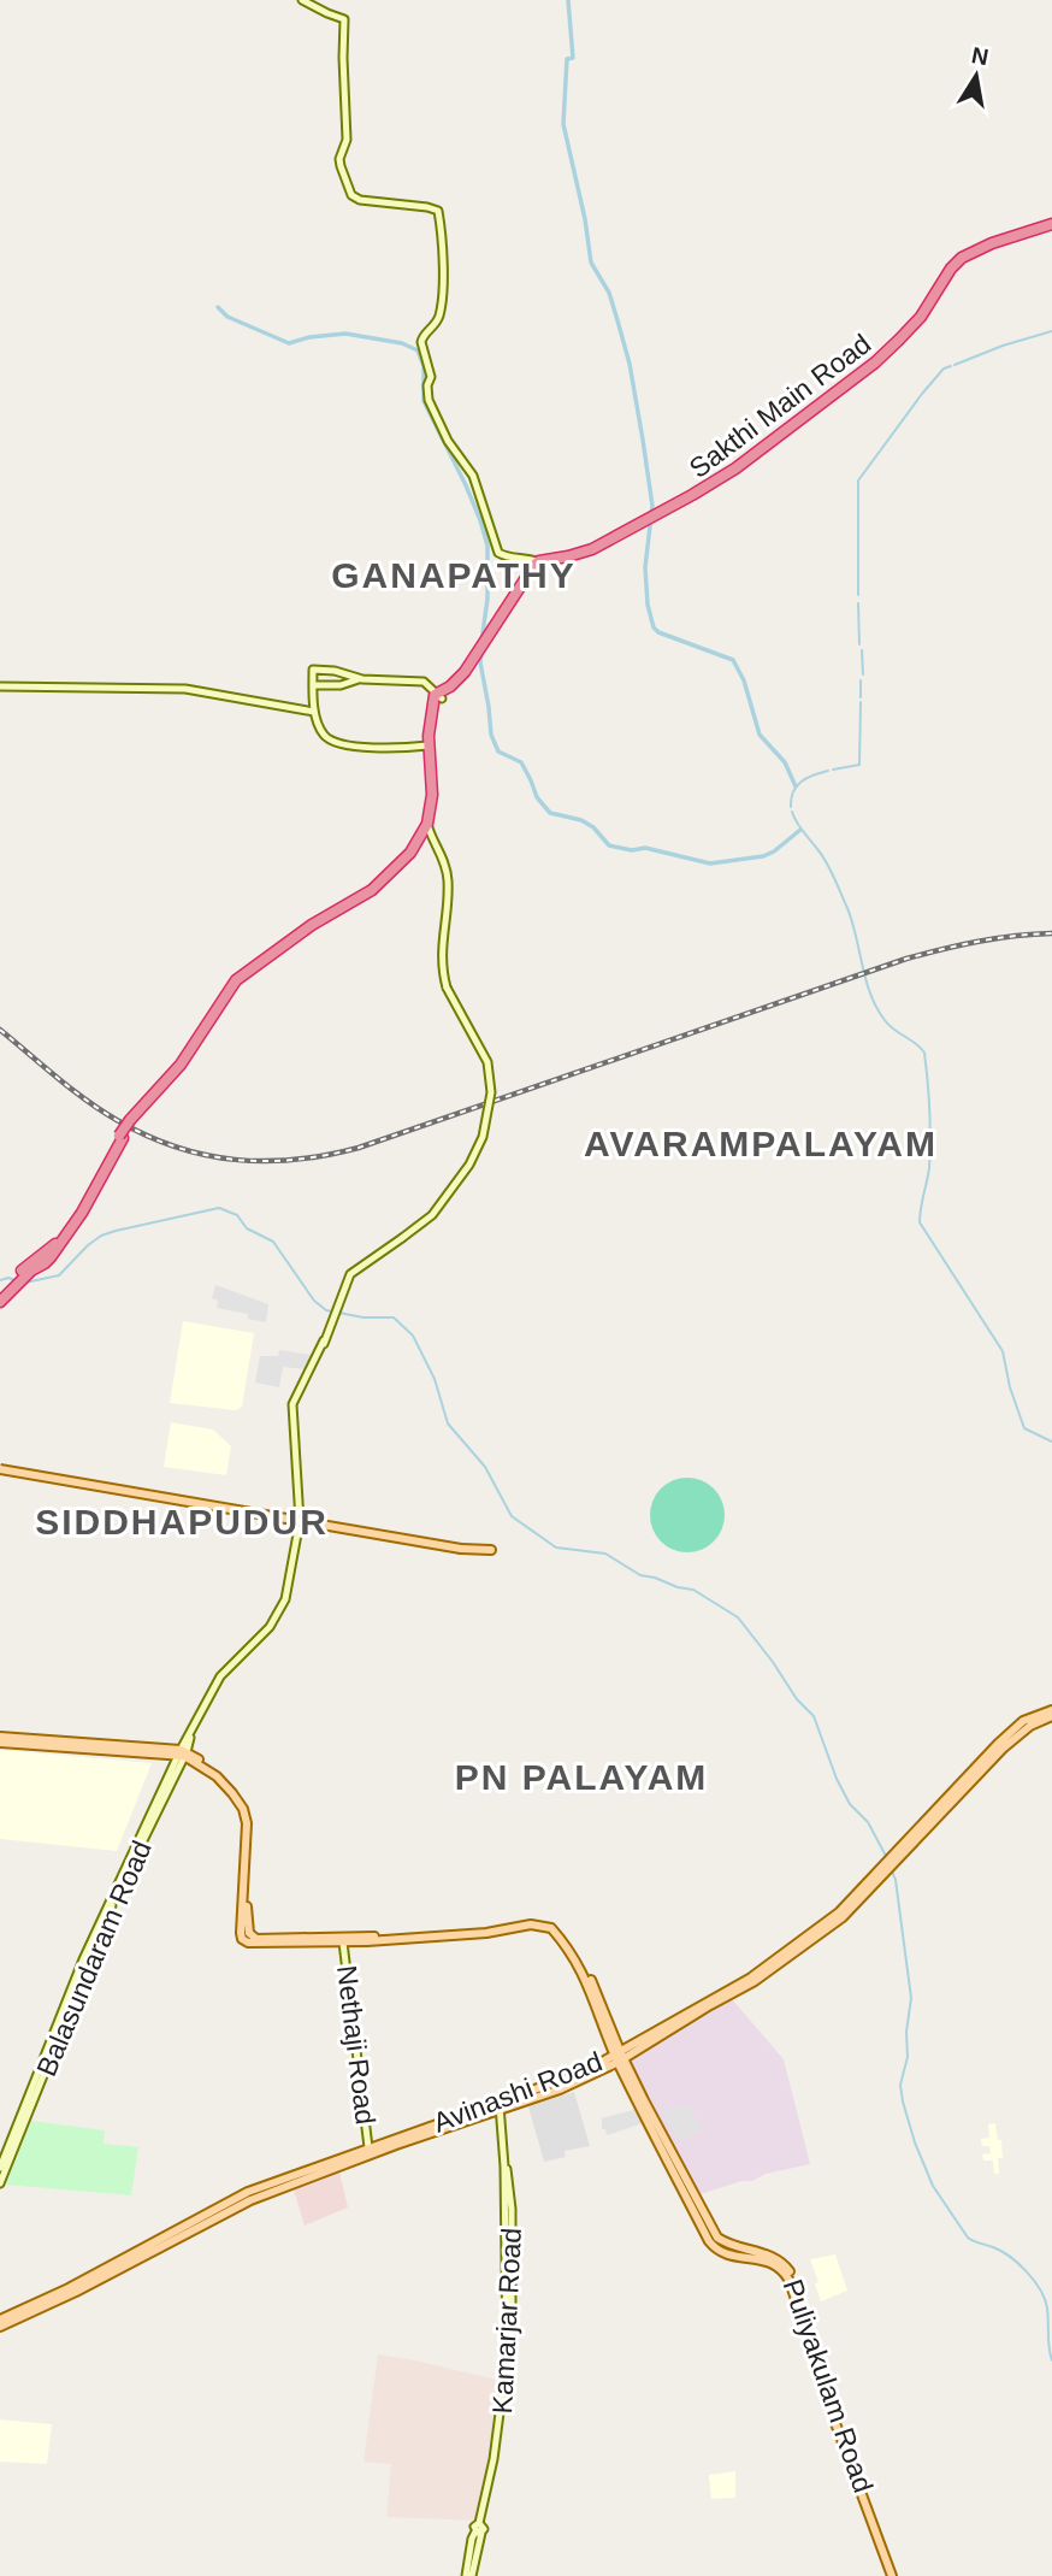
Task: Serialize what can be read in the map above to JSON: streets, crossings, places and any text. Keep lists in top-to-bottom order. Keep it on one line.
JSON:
{"streets":{"highway":["Sakthi Main Road"],"main road":["Balasundaram Road","Nethaji Road","Avinashi Road","Kamarjar Road","Puliyakulam Road"]},"crossings":[["Nethaji Road","Avinashi Road"],["Nethaji Road","Puliyakulam Road"],["Avinashi Road","Kamarjar Road"],["Avinashi Road","Puliyakulam Road"]],"districts":["GANAPATHY","AVARAMPALAYAM","SIDDHAPUDUR","PN PALAYAM"],"north":"top"}
